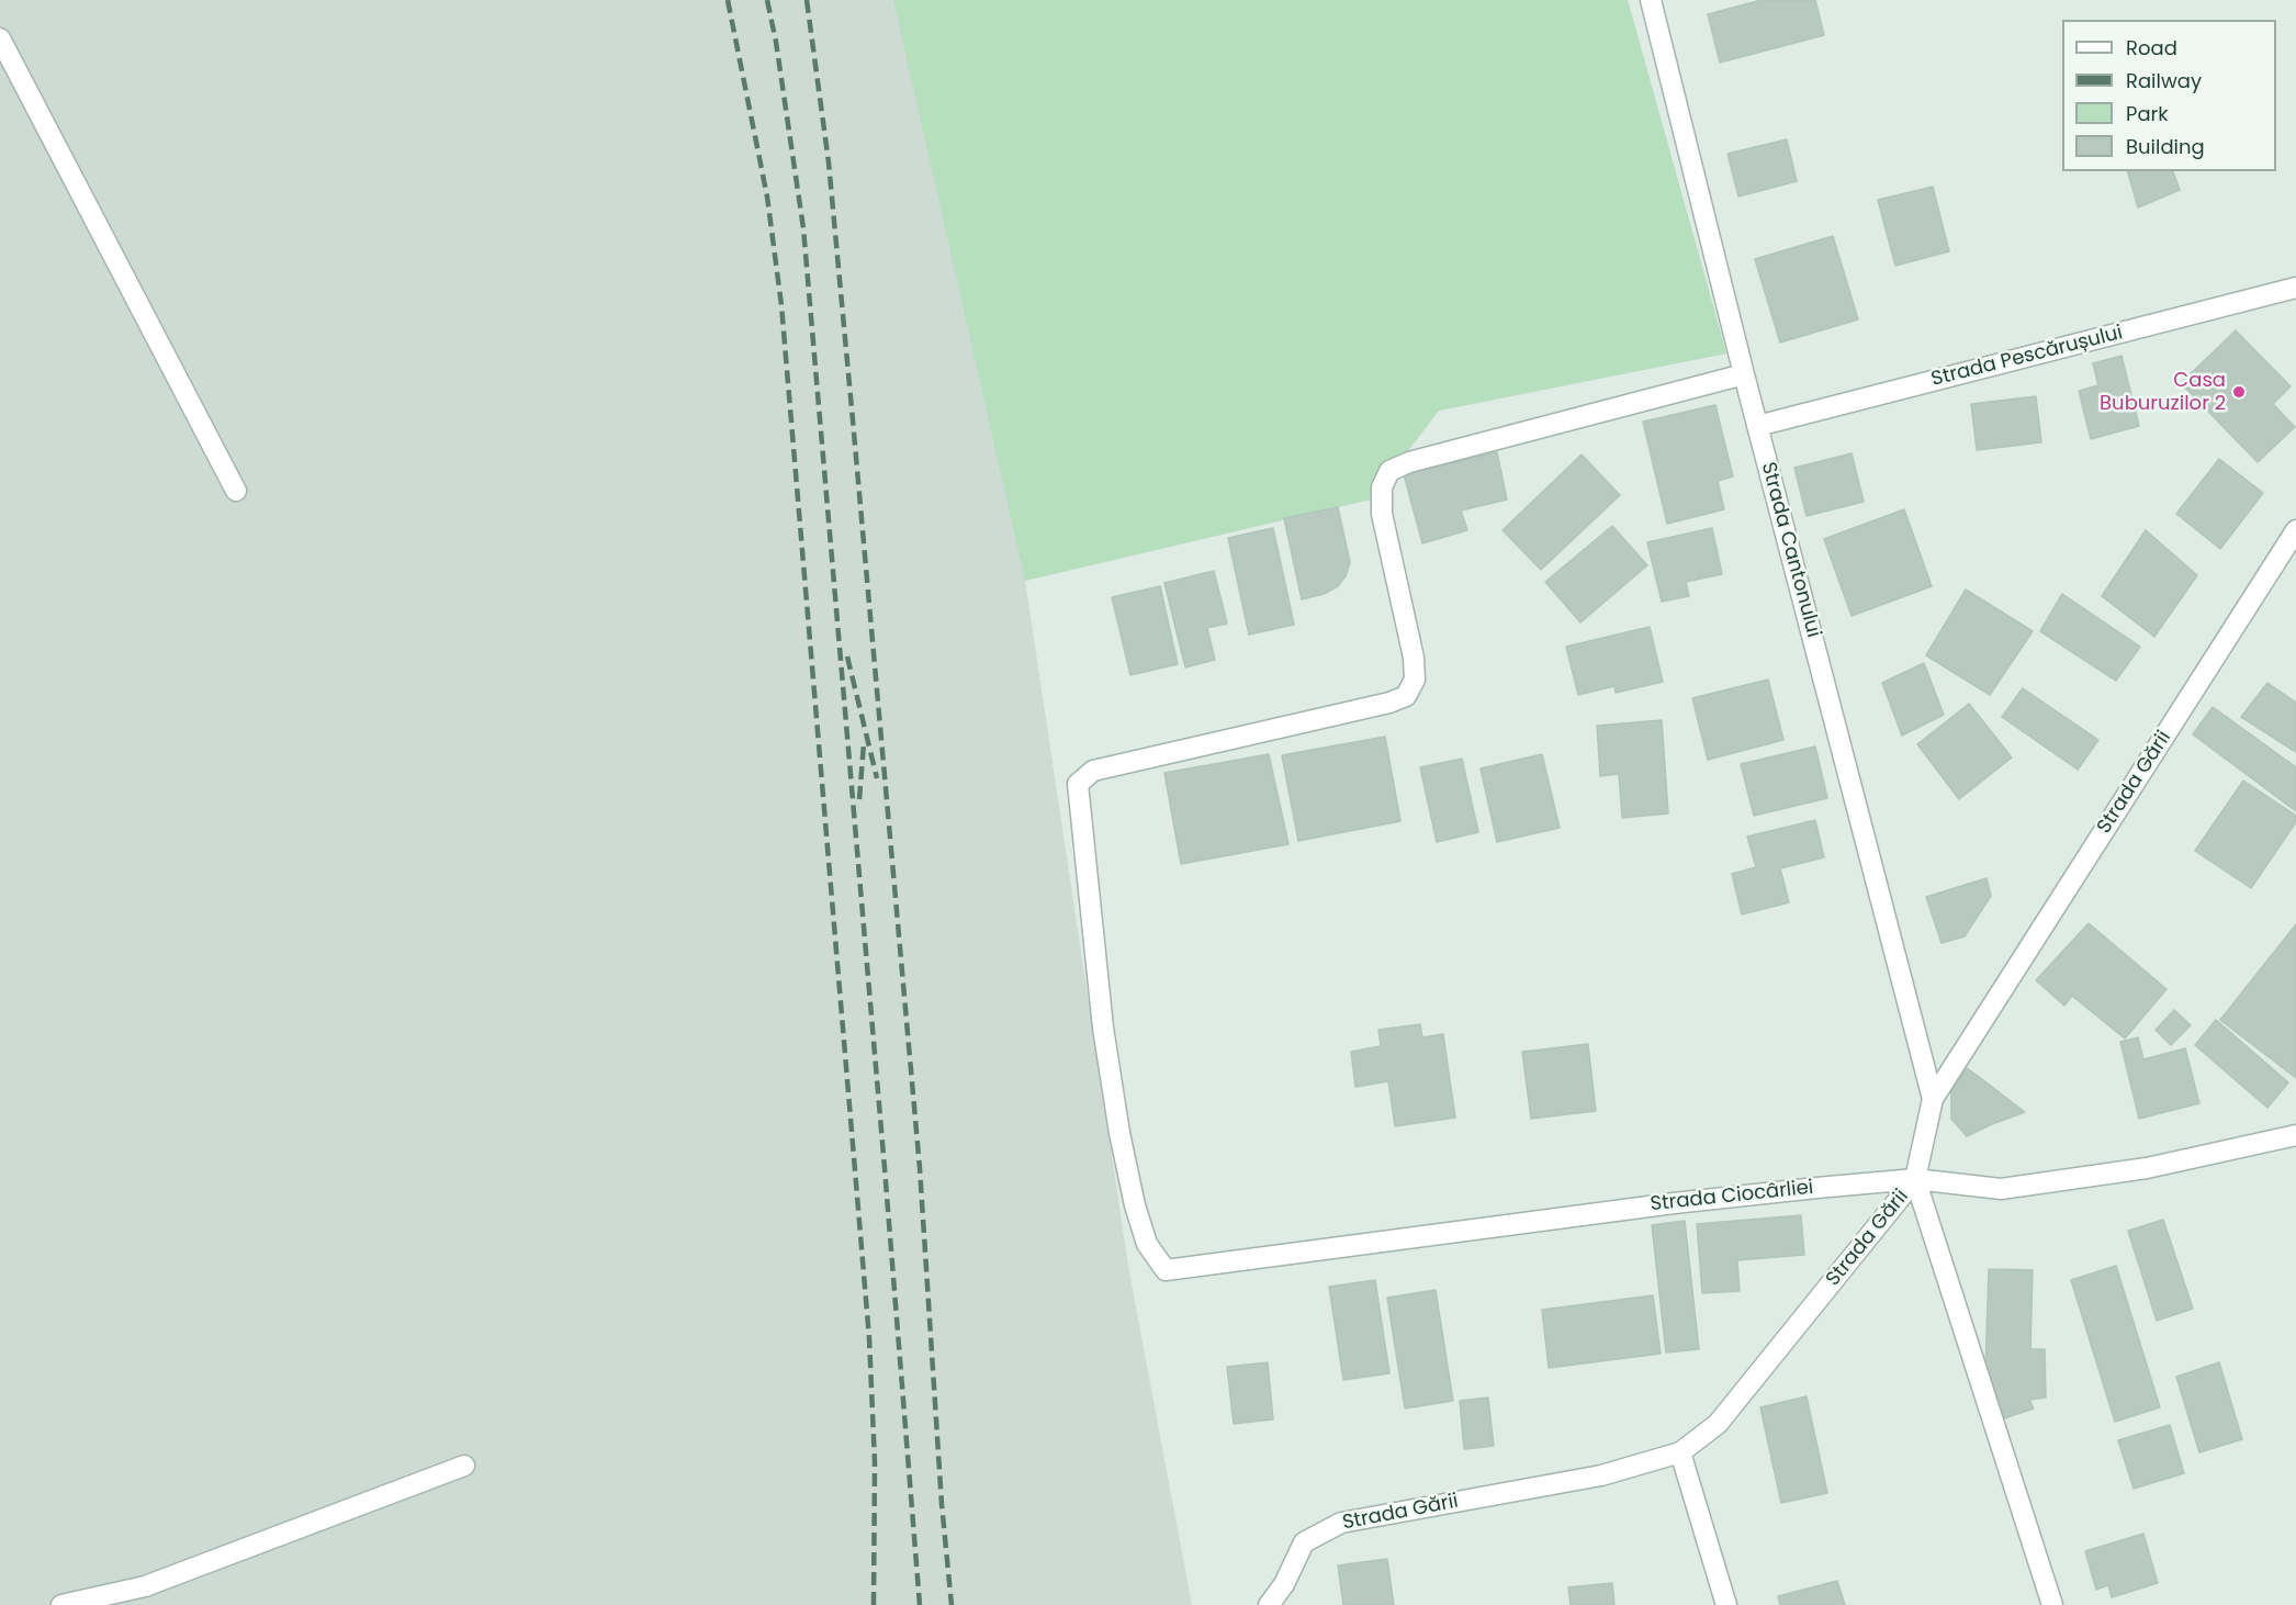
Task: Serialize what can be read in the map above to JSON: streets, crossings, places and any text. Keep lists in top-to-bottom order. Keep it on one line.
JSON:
{"streets":{"street":["Strada Pescărușului","Strada Cantonului","Strada Gării","Strada Ciocârliei"]},"crossings":[["Strada Pescărușului","Strada Cantonului"],["Strada Cantonului","Strada Gării"],["Strada Cantonului","Strada Ciocârliei"],["Strada Gării","Strada Ciocârliei"]],"places":["Casa Buburuzilor 2"],"legend":["Road","Railway","Park","Building"]}
